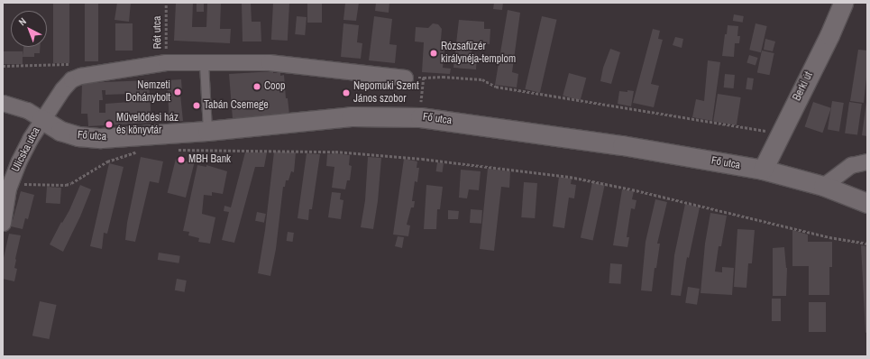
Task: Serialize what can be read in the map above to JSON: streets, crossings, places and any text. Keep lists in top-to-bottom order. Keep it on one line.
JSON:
{"streets":{"street":["Berki út","Fő utca","Ulicska utca"],"path":["Rét utca"]},"crossings":[["Berki út","Fő utca"],["Fő utca","Ulicska utca"]],"places":["Rózsafüzér királynéja-templom","Coop","Nemzeti Dohánybolt","Nepomuki Szent János szobor","Tabán Csemege","Művelődési ház és könyvtár","MBH Bank"],"north":"top left"}
